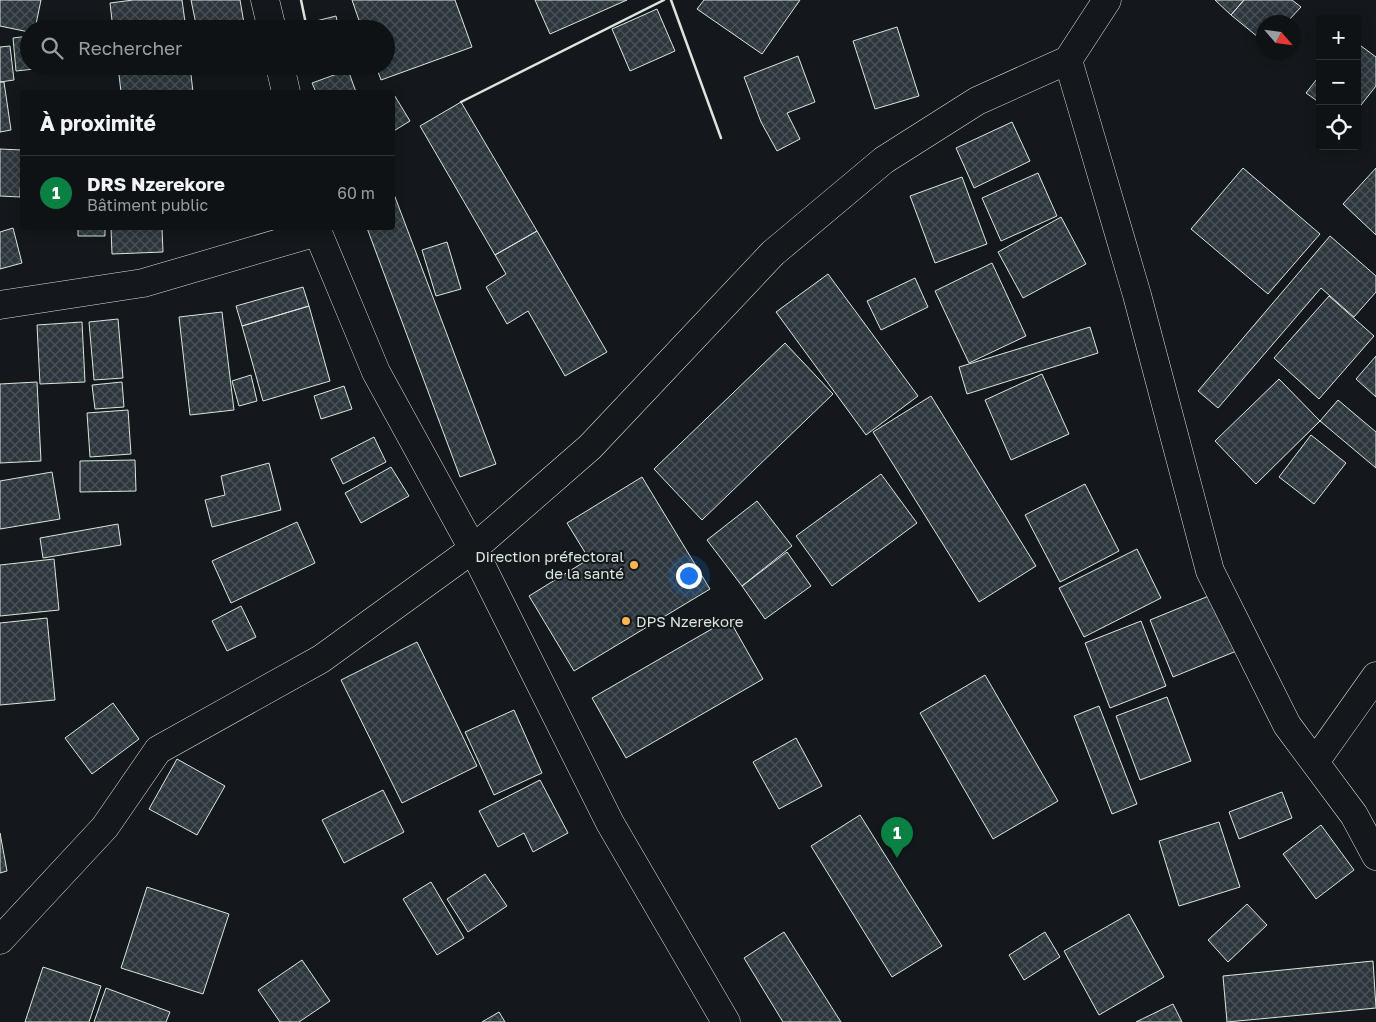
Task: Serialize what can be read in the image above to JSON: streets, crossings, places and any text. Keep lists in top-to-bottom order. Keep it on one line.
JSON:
{"places":["Direction préfectoral de la santé","DPS Nzerekore"],"north":"bottom right","page":{"map_buttons":["+","−"],"search":"Rechercher","heading":"À proximité","list":[{"mark":"1","name":"DRS Nzerekore","note":"Bâtiment public","value":"60 m"}],"pins":"1"}}
